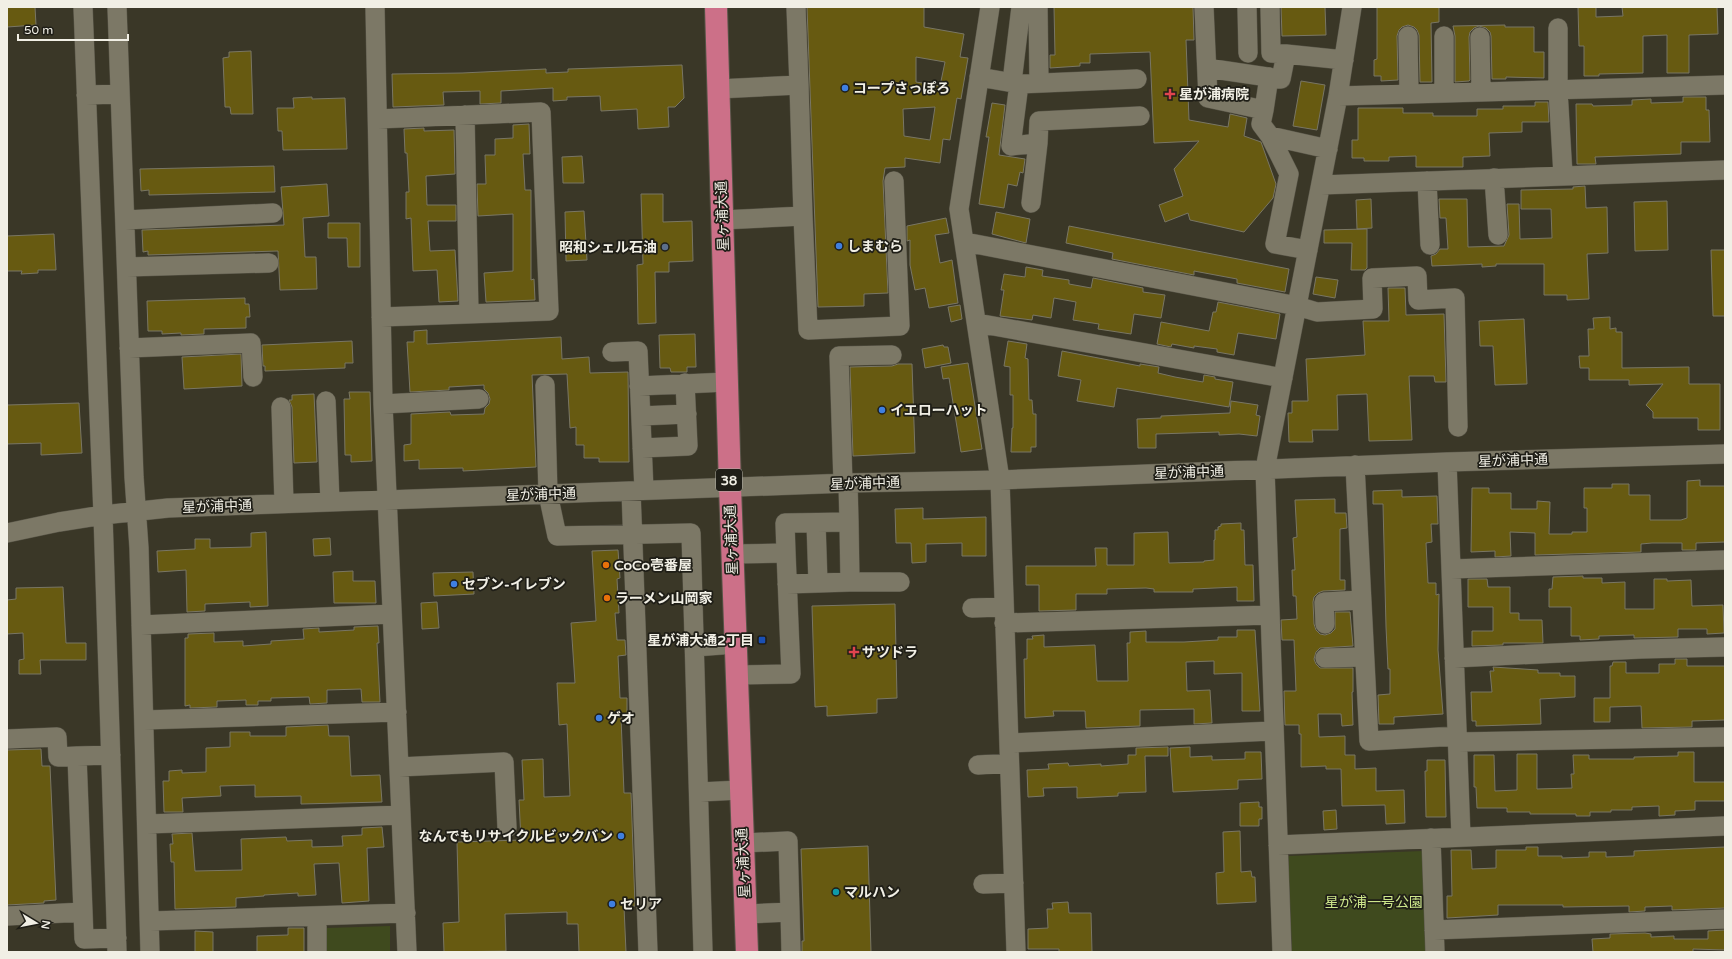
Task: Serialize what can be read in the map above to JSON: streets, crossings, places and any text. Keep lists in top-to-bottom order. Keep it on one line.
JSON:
{"streets":{"highway":["星ヶ浦大通","38"],"street":["星が浦中通"]},"crossings":[["星ヶ浦大通","星が浦中通"]],"parks":["星が浦一号公園"],"places":{"other":["コープさっぽろ","しまむら","昭和シェル石油","イエローハット","CoCo壱番屋","セブン-イレブン","ラーメン山岡家","ゲオ","なんでもリサイクルビックバン","マルハン","セリア"],"health":["星が浦病院","サツドラ"],"transit":["星が浦大通2丁目"]},"scale_bar":"50 m","north":"right"}
